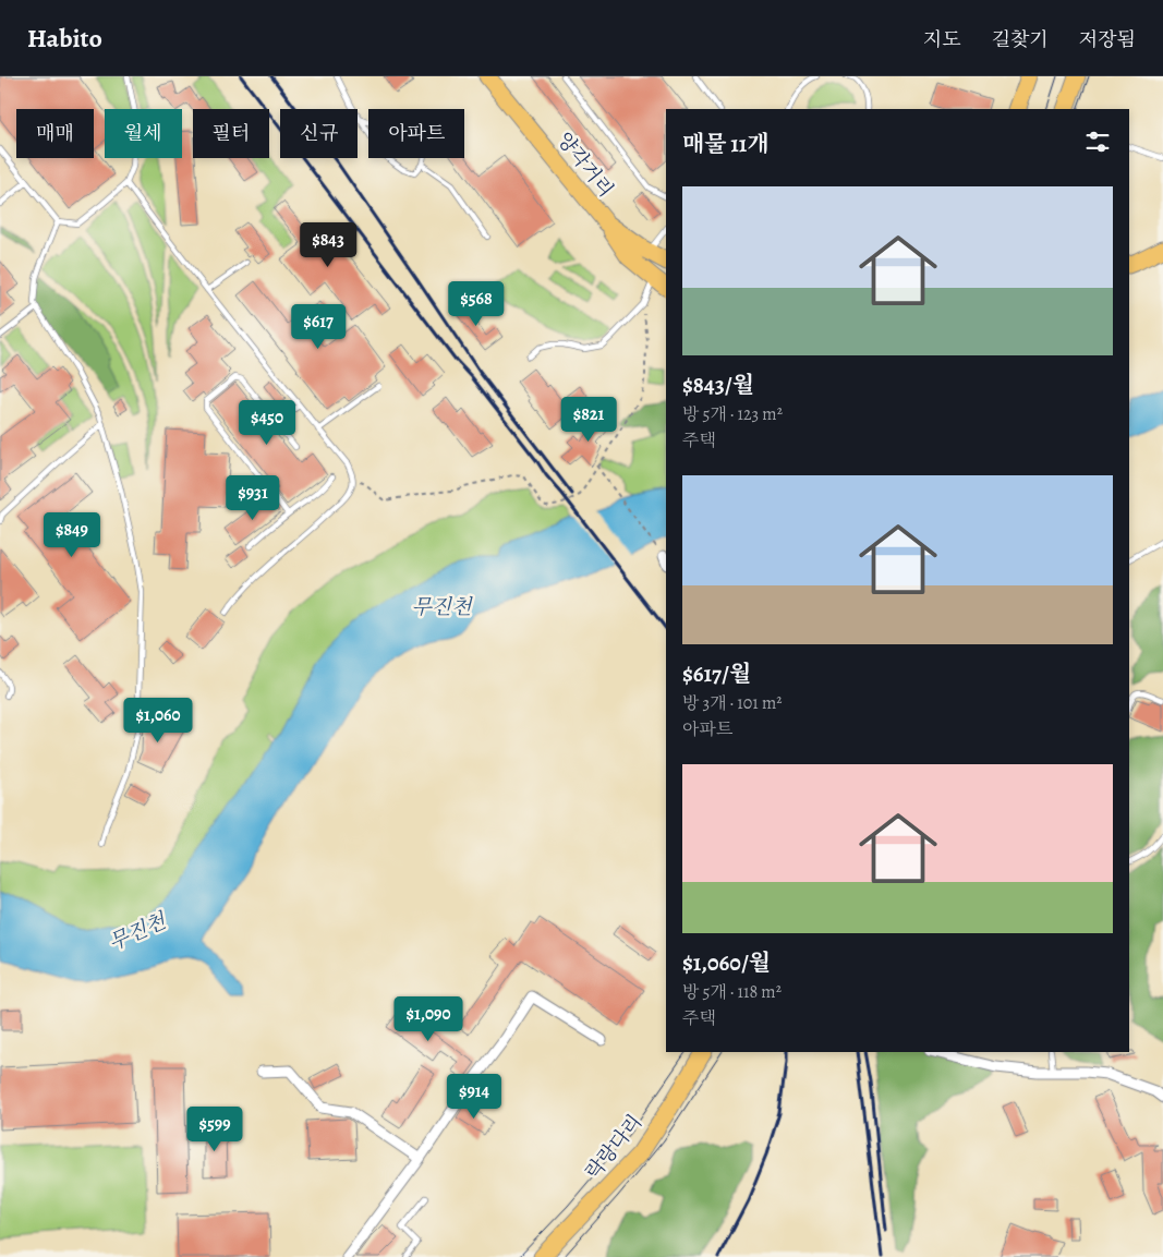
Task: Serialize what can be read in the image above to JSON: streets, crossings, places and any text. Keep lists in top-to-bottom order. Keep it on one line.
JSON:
{"streets":{"main road":["양각거리","락랑다리"]},"water":["무진천"],"page":{"header":"Habito","nav":["지도","길찾기","저장됨"],"chip":["매매","월세","필터","신규","아파트"],"heading":"매물 11개","list":[{"name":"$843/월","note":"방 5개 · 123 m² · 주택"},{"name":"$617/월","note":"방 3개 · 101 m² · 아파트"},{"name":"$1,060/월","note":"방 5개 · 118 m² · 주택"}],"price":["$843","$568","$617","$821","$450","$931","$849","$1,060","$1,090","$914","$599"]}}
